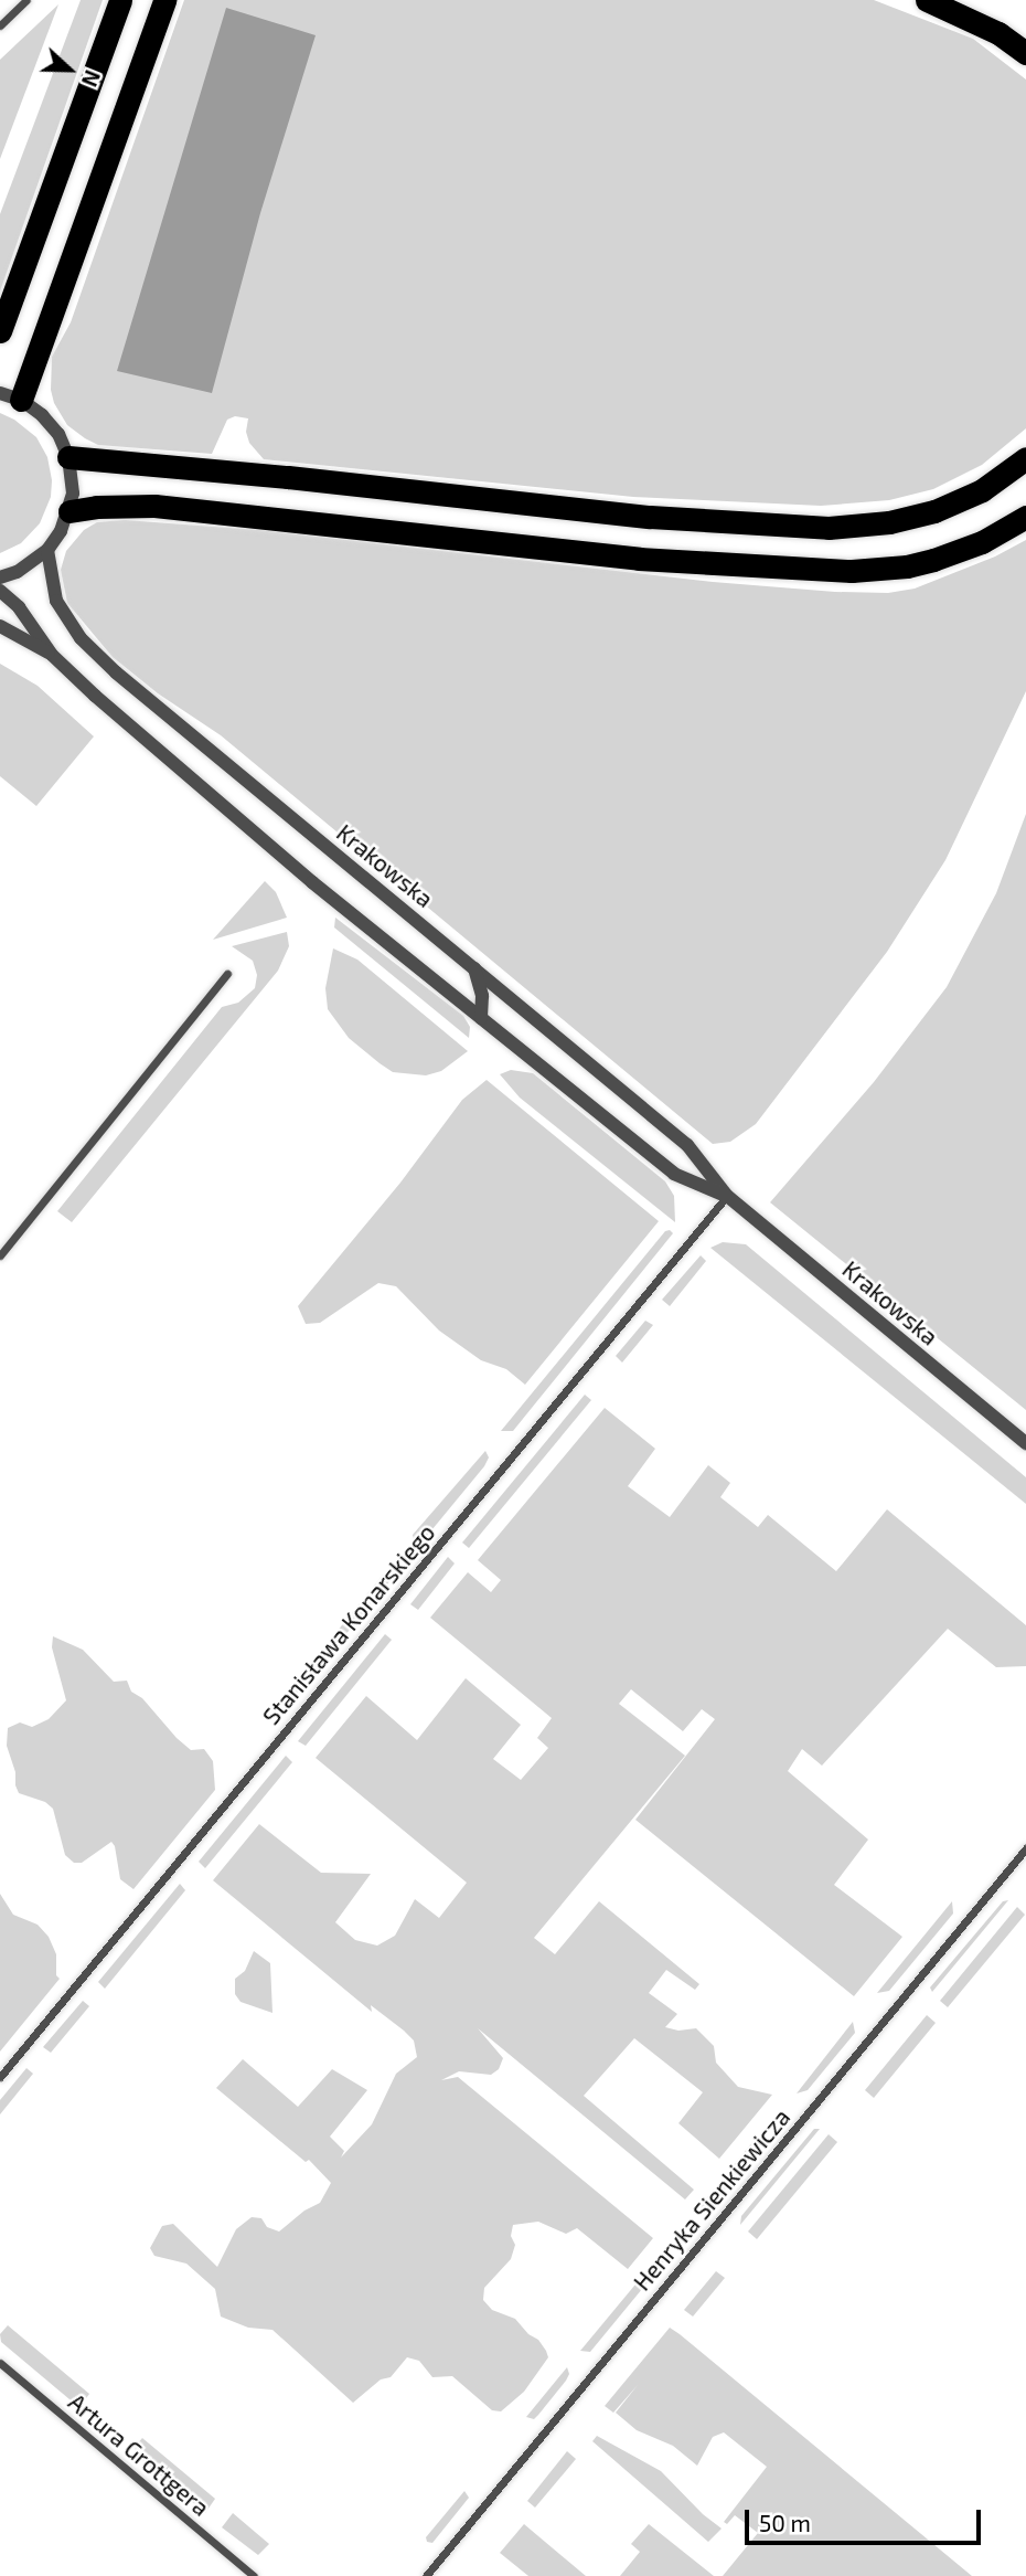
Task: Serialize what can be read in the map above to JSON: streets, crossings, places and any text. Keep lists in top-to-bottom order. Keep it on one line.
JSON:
{"streets":{"street":["Krakowska","Stanisława Konarskiego","Henryka Sienkiewicza","Artura Grottgera"]},"crossings":[["Krakowska","Stanisława Konarskiego"]],"scale_bar":"50 m","north":"right"}
